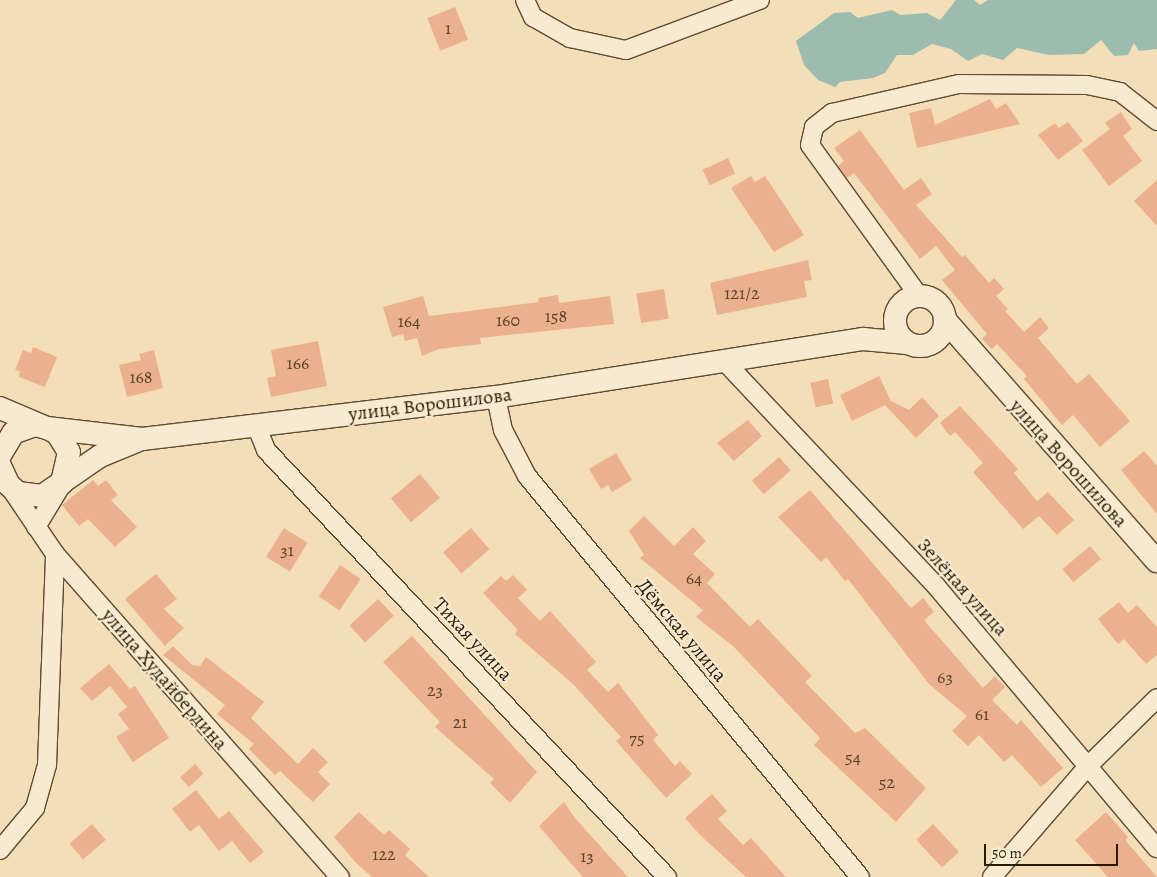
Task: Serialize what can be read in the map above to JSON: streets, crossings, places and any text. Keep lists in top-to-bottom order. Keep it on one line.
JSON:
{"streets":{"street":["улица Ворошилова","Зелёная улица","Дёмская улица","Тихая улица","улица Худайбердина"]},"crossings":[["улица Ворошилова","Зелёная улица"],["улица Ворошилова","Дёмская улица"],["улица Ворошилова","Тихая улица"]],"house_numbers":["1","121/2","158","160","164","166","168","31","64","63","23","61","21","75","54","52","122","13"],"scale_bar":"50 m"}
